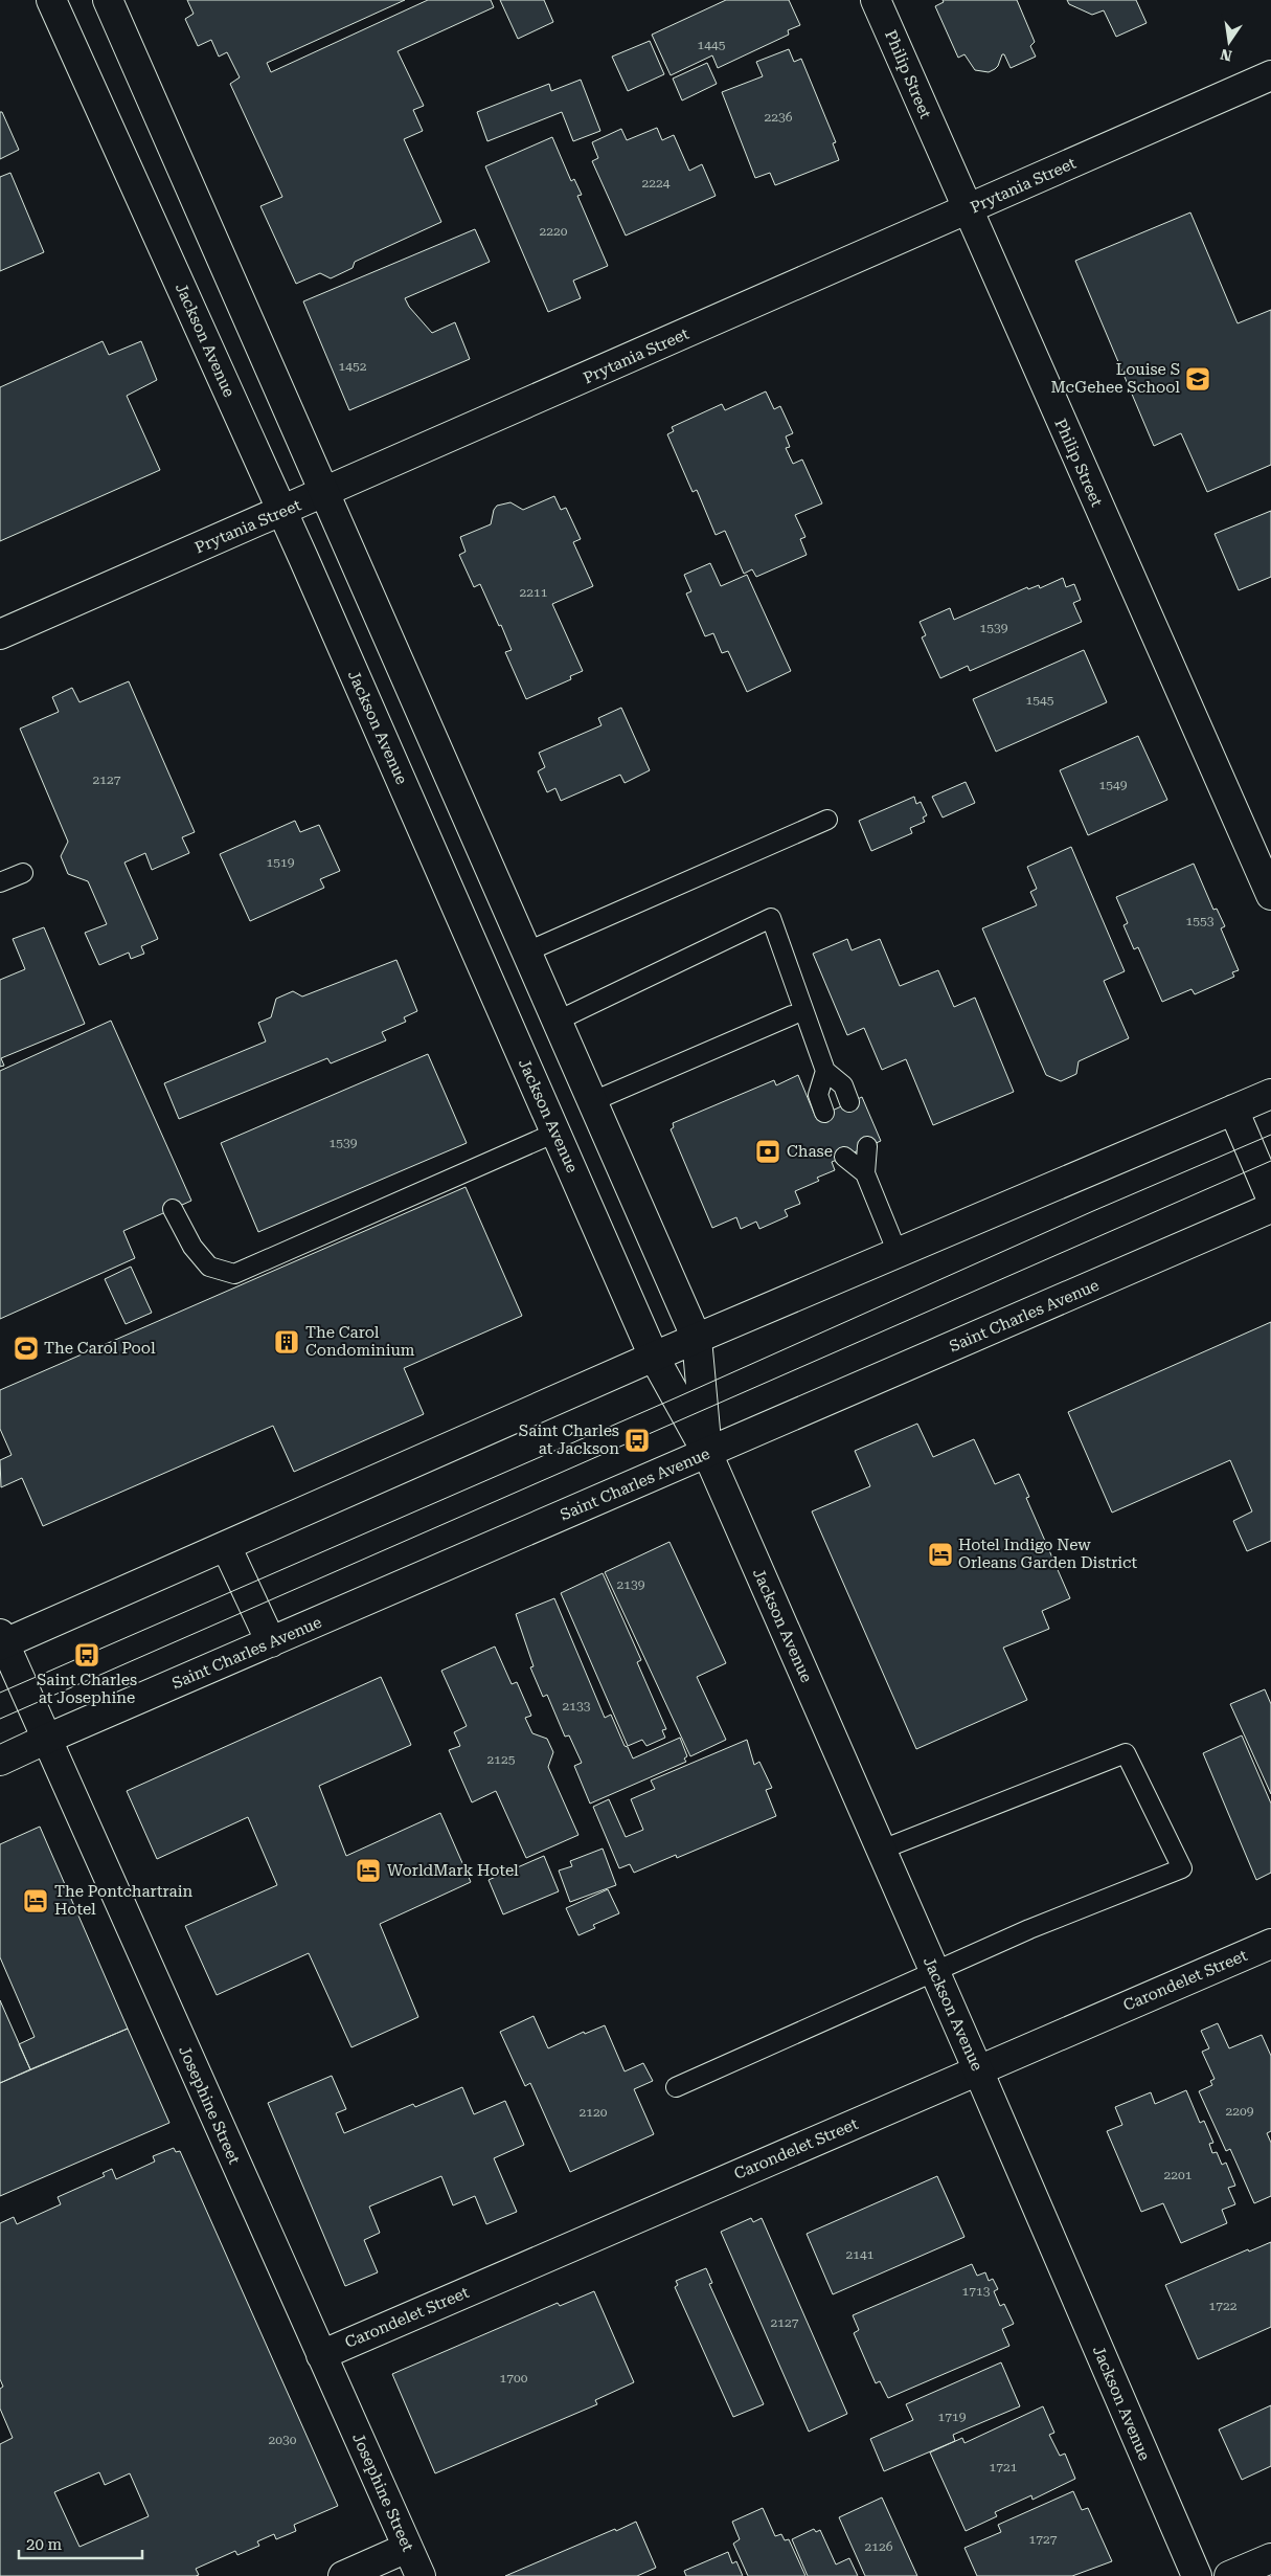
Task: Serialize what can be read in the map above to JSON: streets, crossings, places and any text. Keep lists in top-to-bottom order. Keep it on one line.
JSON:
{"streets":{"street":["Philip Street","Prytania Street","Jackson Avenue","Saint Charles Avenue","Carondelet Street","Josephine Street"]},"crossings":[["Philip Street","Prytania Street"],["Prytania Street","Jackson Avenue"],["Jackson Avenue","Saint Charles Avenue"],["Jackson Avenue","Carondelet Street"],["Saint Charles Avenue","Josephine Street"],["Carondelet Street","Josephine Street"]],"places":{"school or university":["Louise S McGehee School"],"bank":["Chase"],"building":["The Carol Condominium"],"sports":["The Carol Pool"],"bus stop":["Saint Charles at Jackson","Saint Charles at Josephine"],"hotel":["Hotel Indigo New Orleans Garden District","WorldMark Hotel","The Pontchartrain Hotel"]},"house_numbers":["1445","2236","2224","2220","1452","2211","1539","1545","2127","1549","1519","1553","1539","2139","2133","2125","2209","2120","2201","2141","1713","1722","2127","1700","1719","2030","1721","1727","2126"],"scale_bar":"20 m","north":"bottom"}
